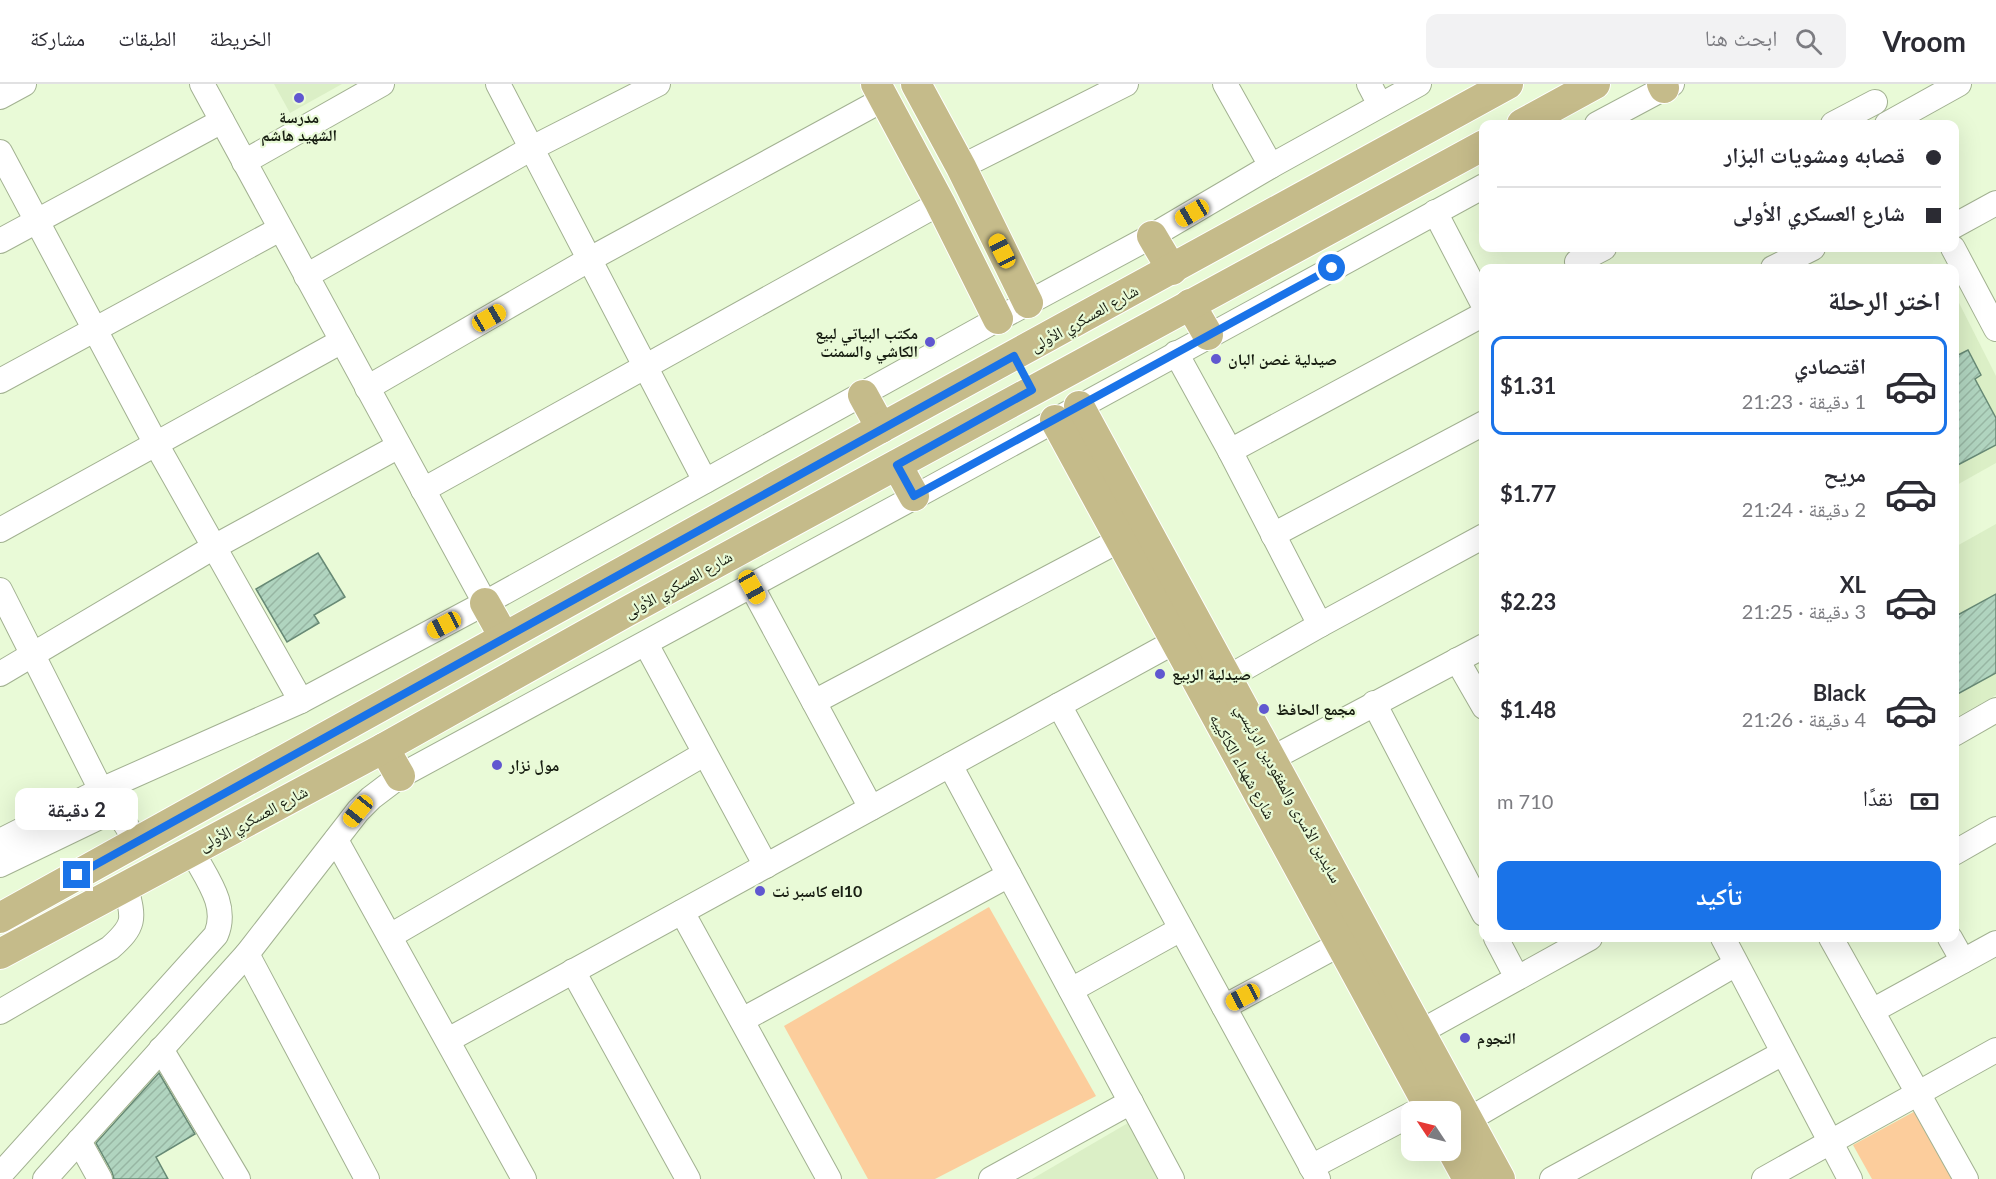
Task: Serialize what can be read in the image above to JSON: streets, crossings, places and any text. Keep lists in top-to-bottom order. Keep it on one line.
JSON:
{"streets":{"main road":["شارع العسكري الأولى","شارع شهداء الكاكييه","سايدين الأسرى والمفقودين الرئيسي"]},"crossings":[["شارع شهداء الكاكييه","سايدين الأسرى والمفقودين الرئيسي"]],"places":["مدرسة الشهيد هاشم","مكتب البياتي لبيع الكاشي والسمنت","صيدلية غصن البان","صيدلية الربيع","مجمع الحافظ","مول نزار","كاسبر نت el10","النجوم"],"north":"top left","page":{"header":"Vroom","search":"ابحث هنا","nav":["الخريطة","الطبقات","مشاركة"],"banner":["قصابه ومشويات البزار","شارع العسكري الأولى"],"heading":"اختر الرحلة","list":[{"name":"اقتصادي","note":"1 دقيقة · 21:23","value":"$1.31"},{"name":"مريح","note":"2 دقيقة · 21:24","value":"$1.77"},{"name":"XL","note":"3 دقيقة · 21:25","value":"$2.23"},{"name":"Black","note":"4 دقيقة · 21:26","value":"$1.48"}],"pay":["نقدًا","710 m"],"bubble":"2 دقيقة","buttons":"تأكيد"}}
